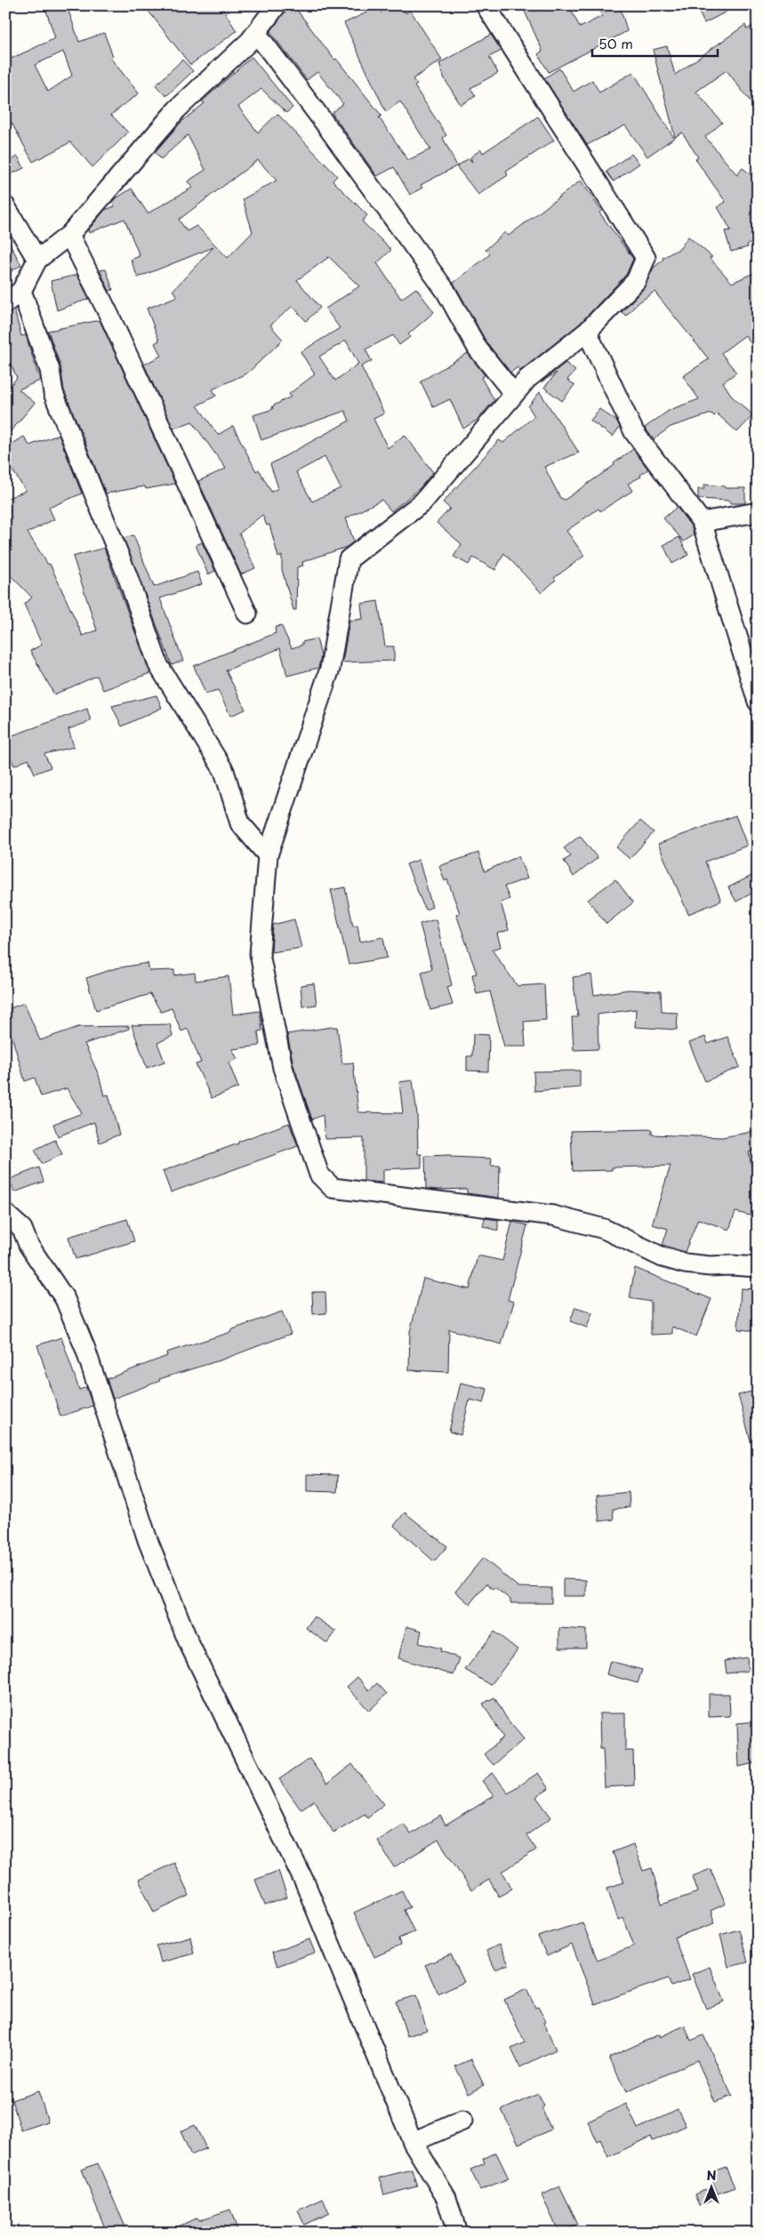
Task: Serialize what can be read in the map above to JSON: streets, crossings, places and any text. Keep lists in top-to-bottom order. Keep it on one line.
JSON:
{"scale_bar":"50 m","north":"top"}
